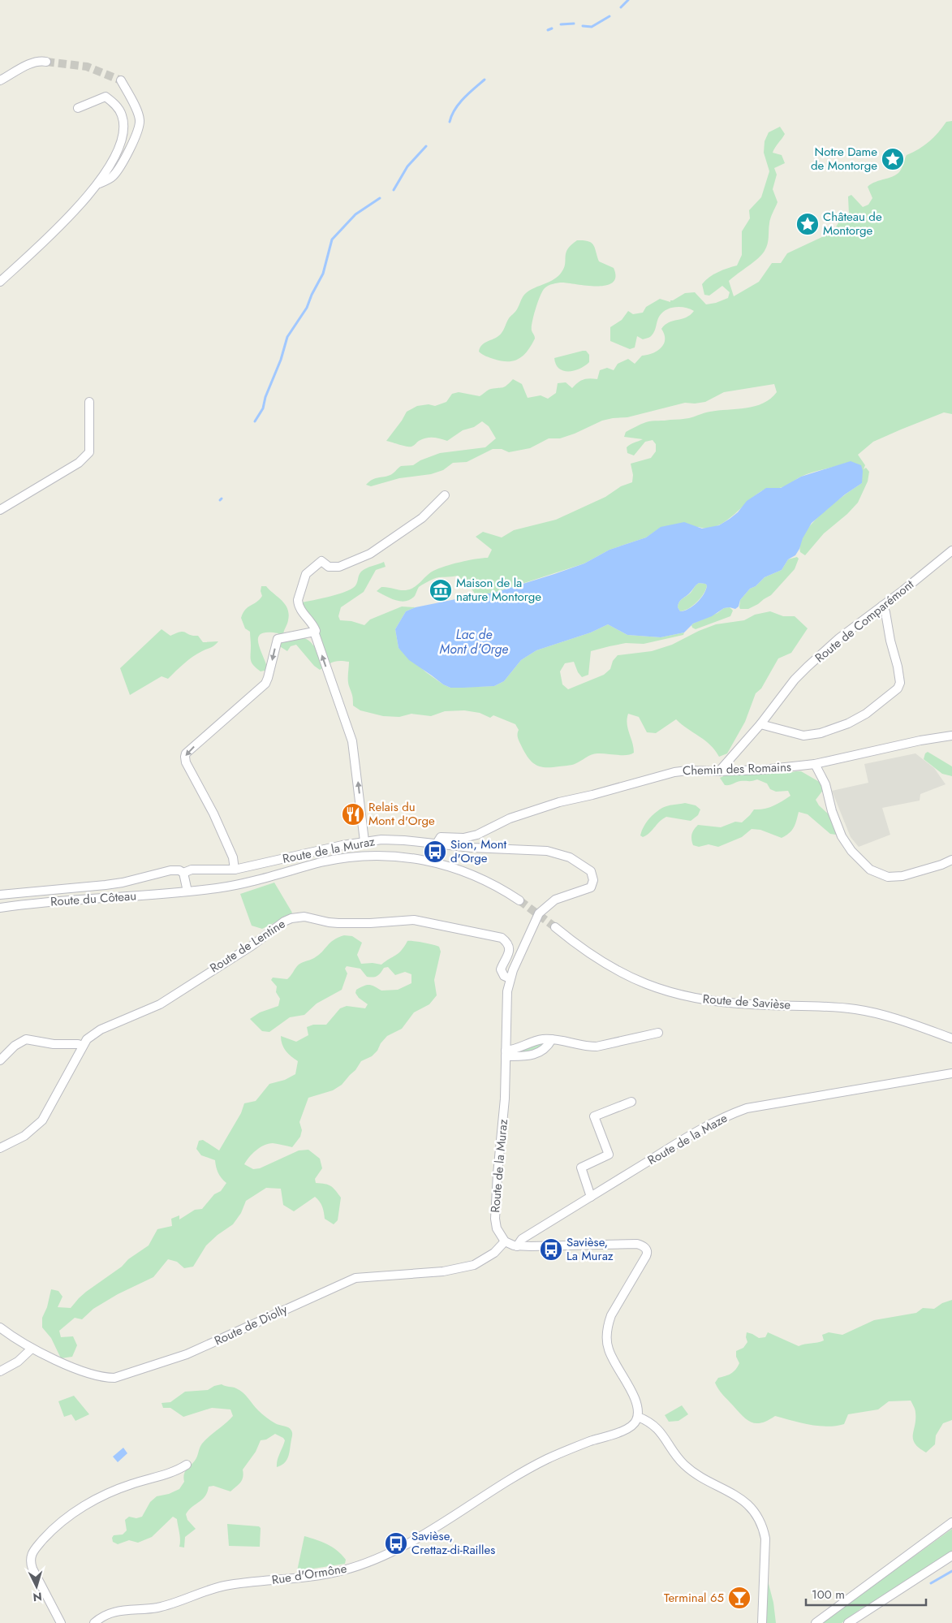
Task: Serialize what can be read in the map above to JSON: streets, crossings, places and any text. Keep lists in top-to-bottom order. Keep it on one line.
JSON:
{"streets":{"street":["Route de Comparémont","Chemin des Romains","Route de la Muraz","Route du Côteau","Route de Lentine","Route de Savièse","Route de la Maze","Route de Diolly","Rue d'Ormône"]},"crossings":[["Route de Comparémont","Chemin des Romains"],["Chemin des Romains","Route de la Muraz"],["Route de la Muraz","Route de Lentine"],["Route de la Muraz","Route de Diolly"]],"water":["Lac de Mont d'Orge"],"places":{"place":["Notre Dame de Montorge","Château de Montorge"],"museum":["Maison de la nature Montorge"],"restaurant":["Relais du Mont d'Orge"],"bus stop":["Sion, Mont d'Orge","Savièse, La Muraz","Savièse, Crettaz-di-Railles"],"bar":["Terminal 65"]},"scale_bar":"100 m","north":"bottom"}
